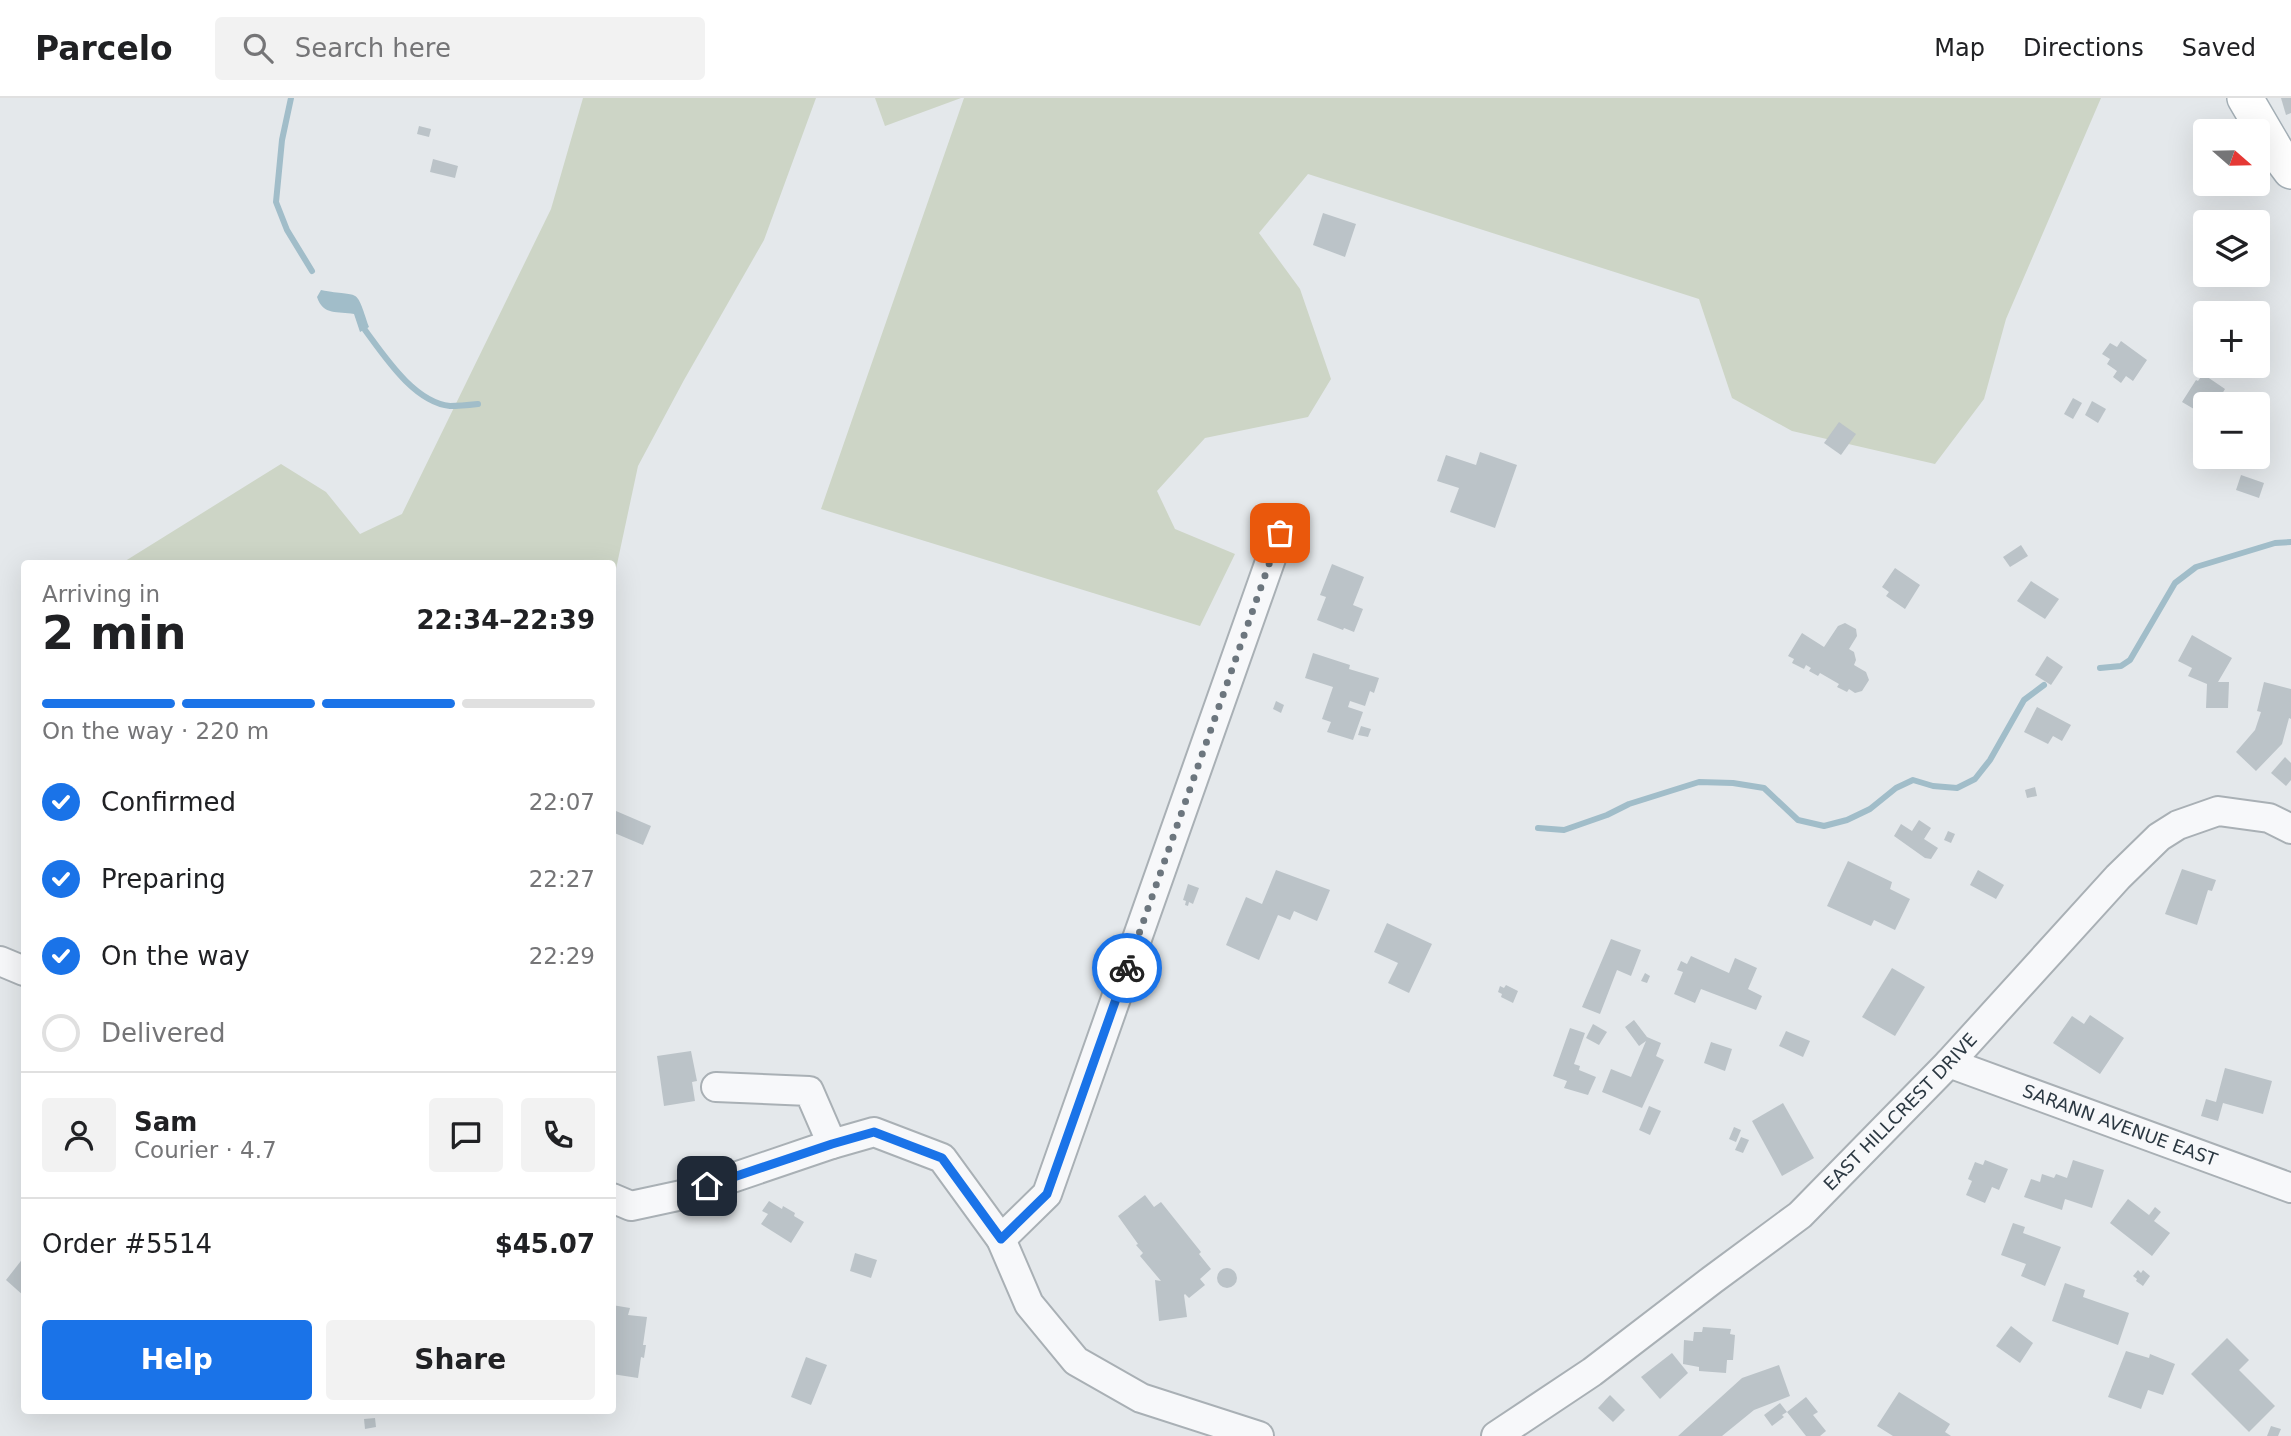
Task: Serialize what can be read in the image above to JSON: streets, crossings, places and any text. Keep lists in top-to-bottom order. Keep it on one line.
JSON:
{"streets":{"street":["EAST HILLCREST DRIVE","SARANN AVENUE EAST"]},"crossings":[["EAST HILLCREST DRIVE","SARANN AVENUE EAST"]],"north":"right","page":{"header":"Parcelo","search":"Search here","nav":["Map","Directions","Saved"],"map_buttons":["+","−"],"heading":["2 min","Arriving in","22:34–22:39"],"panel":["Sam","Courier · 4.7","Order #5514","$45.07"],"bar":"On the way · 220 m","list":[["Confirmed","22:07"],["Preparing","22:27"],["On the way","22:29"],"Delivered"],"buttons":["Help","Share"]}}
